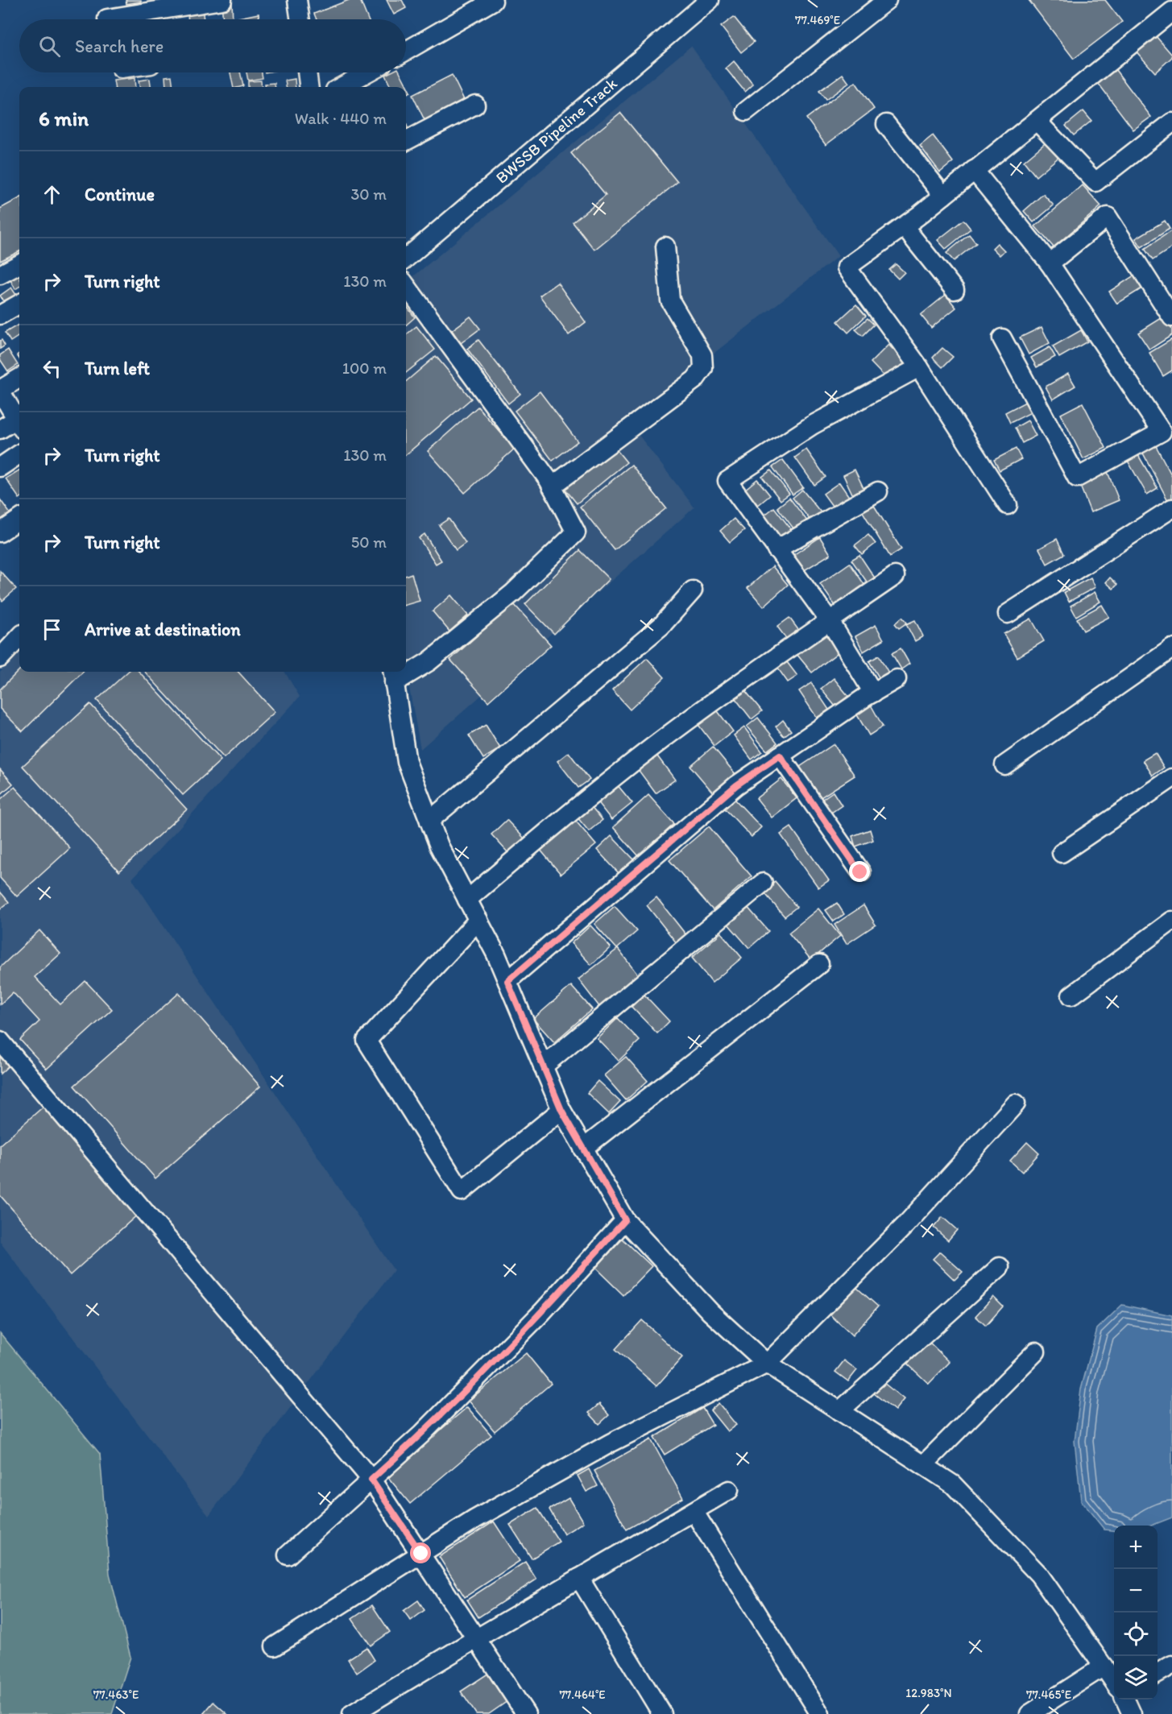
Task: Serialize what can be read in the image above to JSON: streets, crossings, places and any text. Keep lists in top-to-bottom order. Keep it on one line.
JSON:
{"streets":{"street":["BWSSB Pipeline Track"]},"page":{"search":"Search here","heading":["6 min","Walk · 440 m"],"list":[["Continue","30 m"],["Turn right","130 m"],["Turn left","100 m"],["Turn right","130 m"],["Turn right","50 m"],"Arrive at destination"],"map_buttons":["+","−"]},"coordinates":["77.469°E","12.983°N","77.463°E","77.464°E","77.465°E"]}
